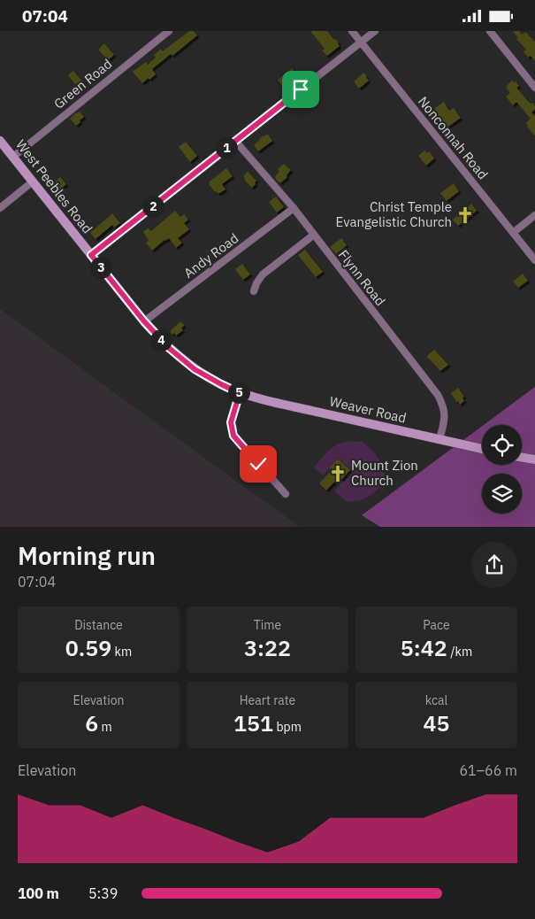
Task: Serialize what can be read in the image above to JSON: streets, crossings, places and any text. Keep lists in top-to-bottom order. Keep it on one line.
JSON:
{"streets":{"main road":["West Peebles Road","Weaver Road"],"street":["Green Road","Nonconnah Road","Andy Road","Flynn Road"]},"crossings":[["Green Road","West Peebles Road"],["West Peebles Road","Andy Road"],["West Peebles Road","Weaver Road"],["Andy Road","Flynn Road"],["Flynn Road","Weaver Road"]],"places":{"church":["Christ Temple Evangelistic Church","Mount Zion Church"]},"page":{"status":"07:04","pins":["1","2","3","4","5"],"heading":["Morning run","07:04"],"stats":[["Distance","0.59 km"],["Time","3:22"],["Pace","5:42 /km"],["Elevation","6 m"],["Heart rate","151 bpm"],["kcal","45"]],"chart":["Elevation","61–66 m"],"list":[{"name":"100 m","note":"5:39"}]}}
